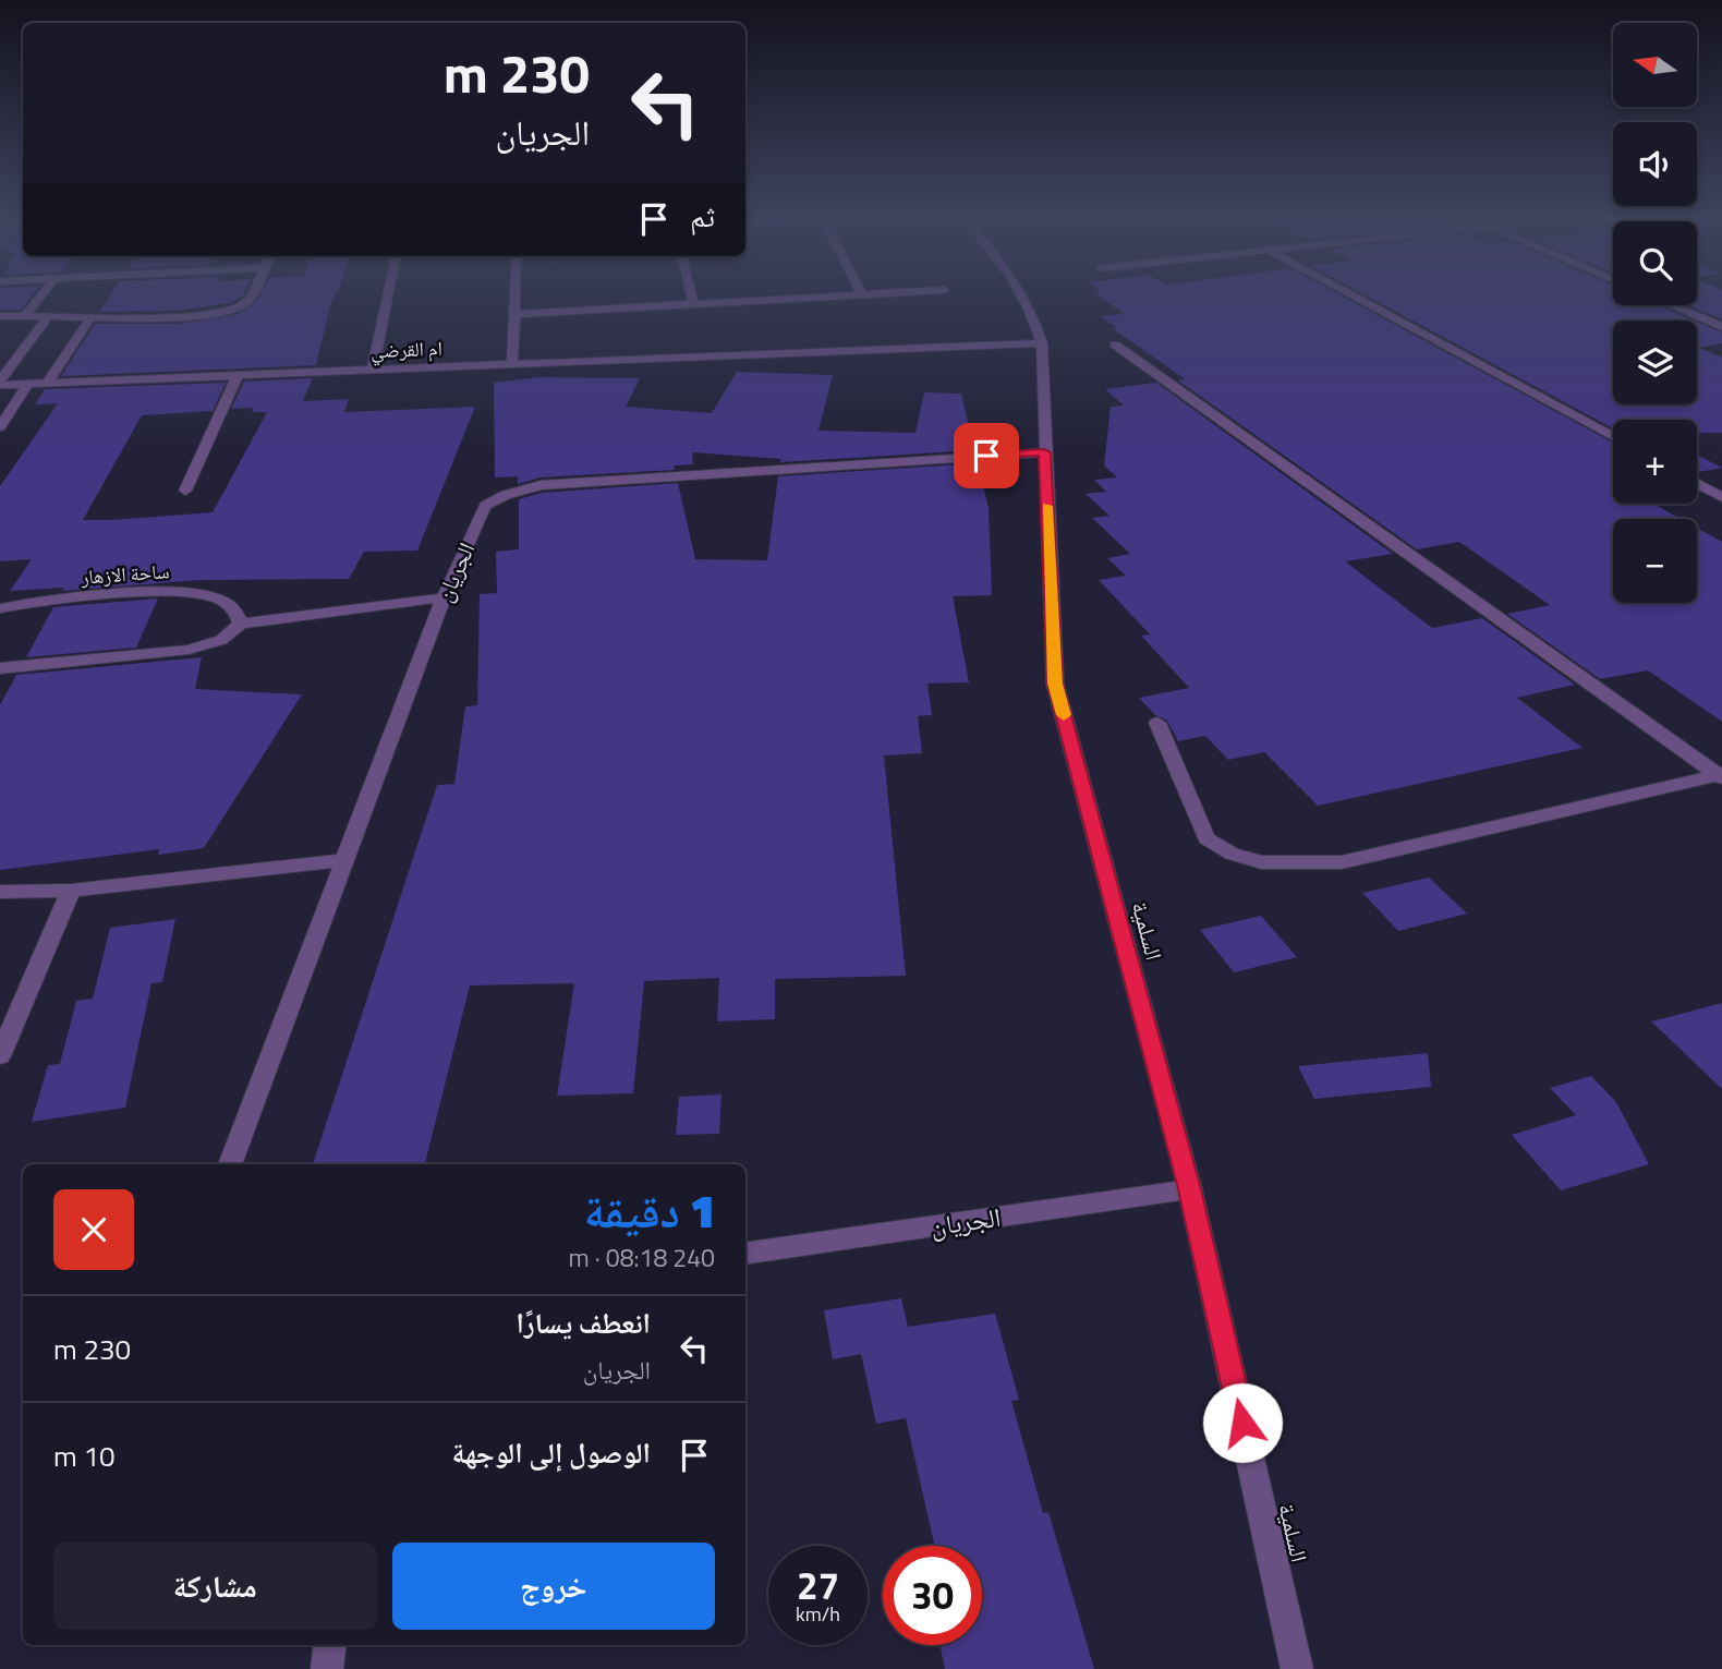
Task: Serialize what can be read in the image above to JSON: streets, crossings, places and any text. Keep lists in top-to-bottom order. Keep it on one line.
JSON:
{"streets":{"street":["ام القرضي","الجريان","ساحة الازهار","السلمية"]},"crossings":[["ام القرضي","السلمية"],["الجريان","السلمية"]],"north":"left","page":{"map_buttons":["+","−"],"turn":["230 m","الجريان"],"then":"ثم","heading":["1 دقيقة","240 m · 08:18"],"list":[{"name":"انعطف يسارًا","note":"الجريان","value":"230 m"},{"name":"الوصول إلى الوجهة","value":"10 m"}],"buttons":["خروج","مشاركة"],"speed":"27 km/h","limit":"30"}}
